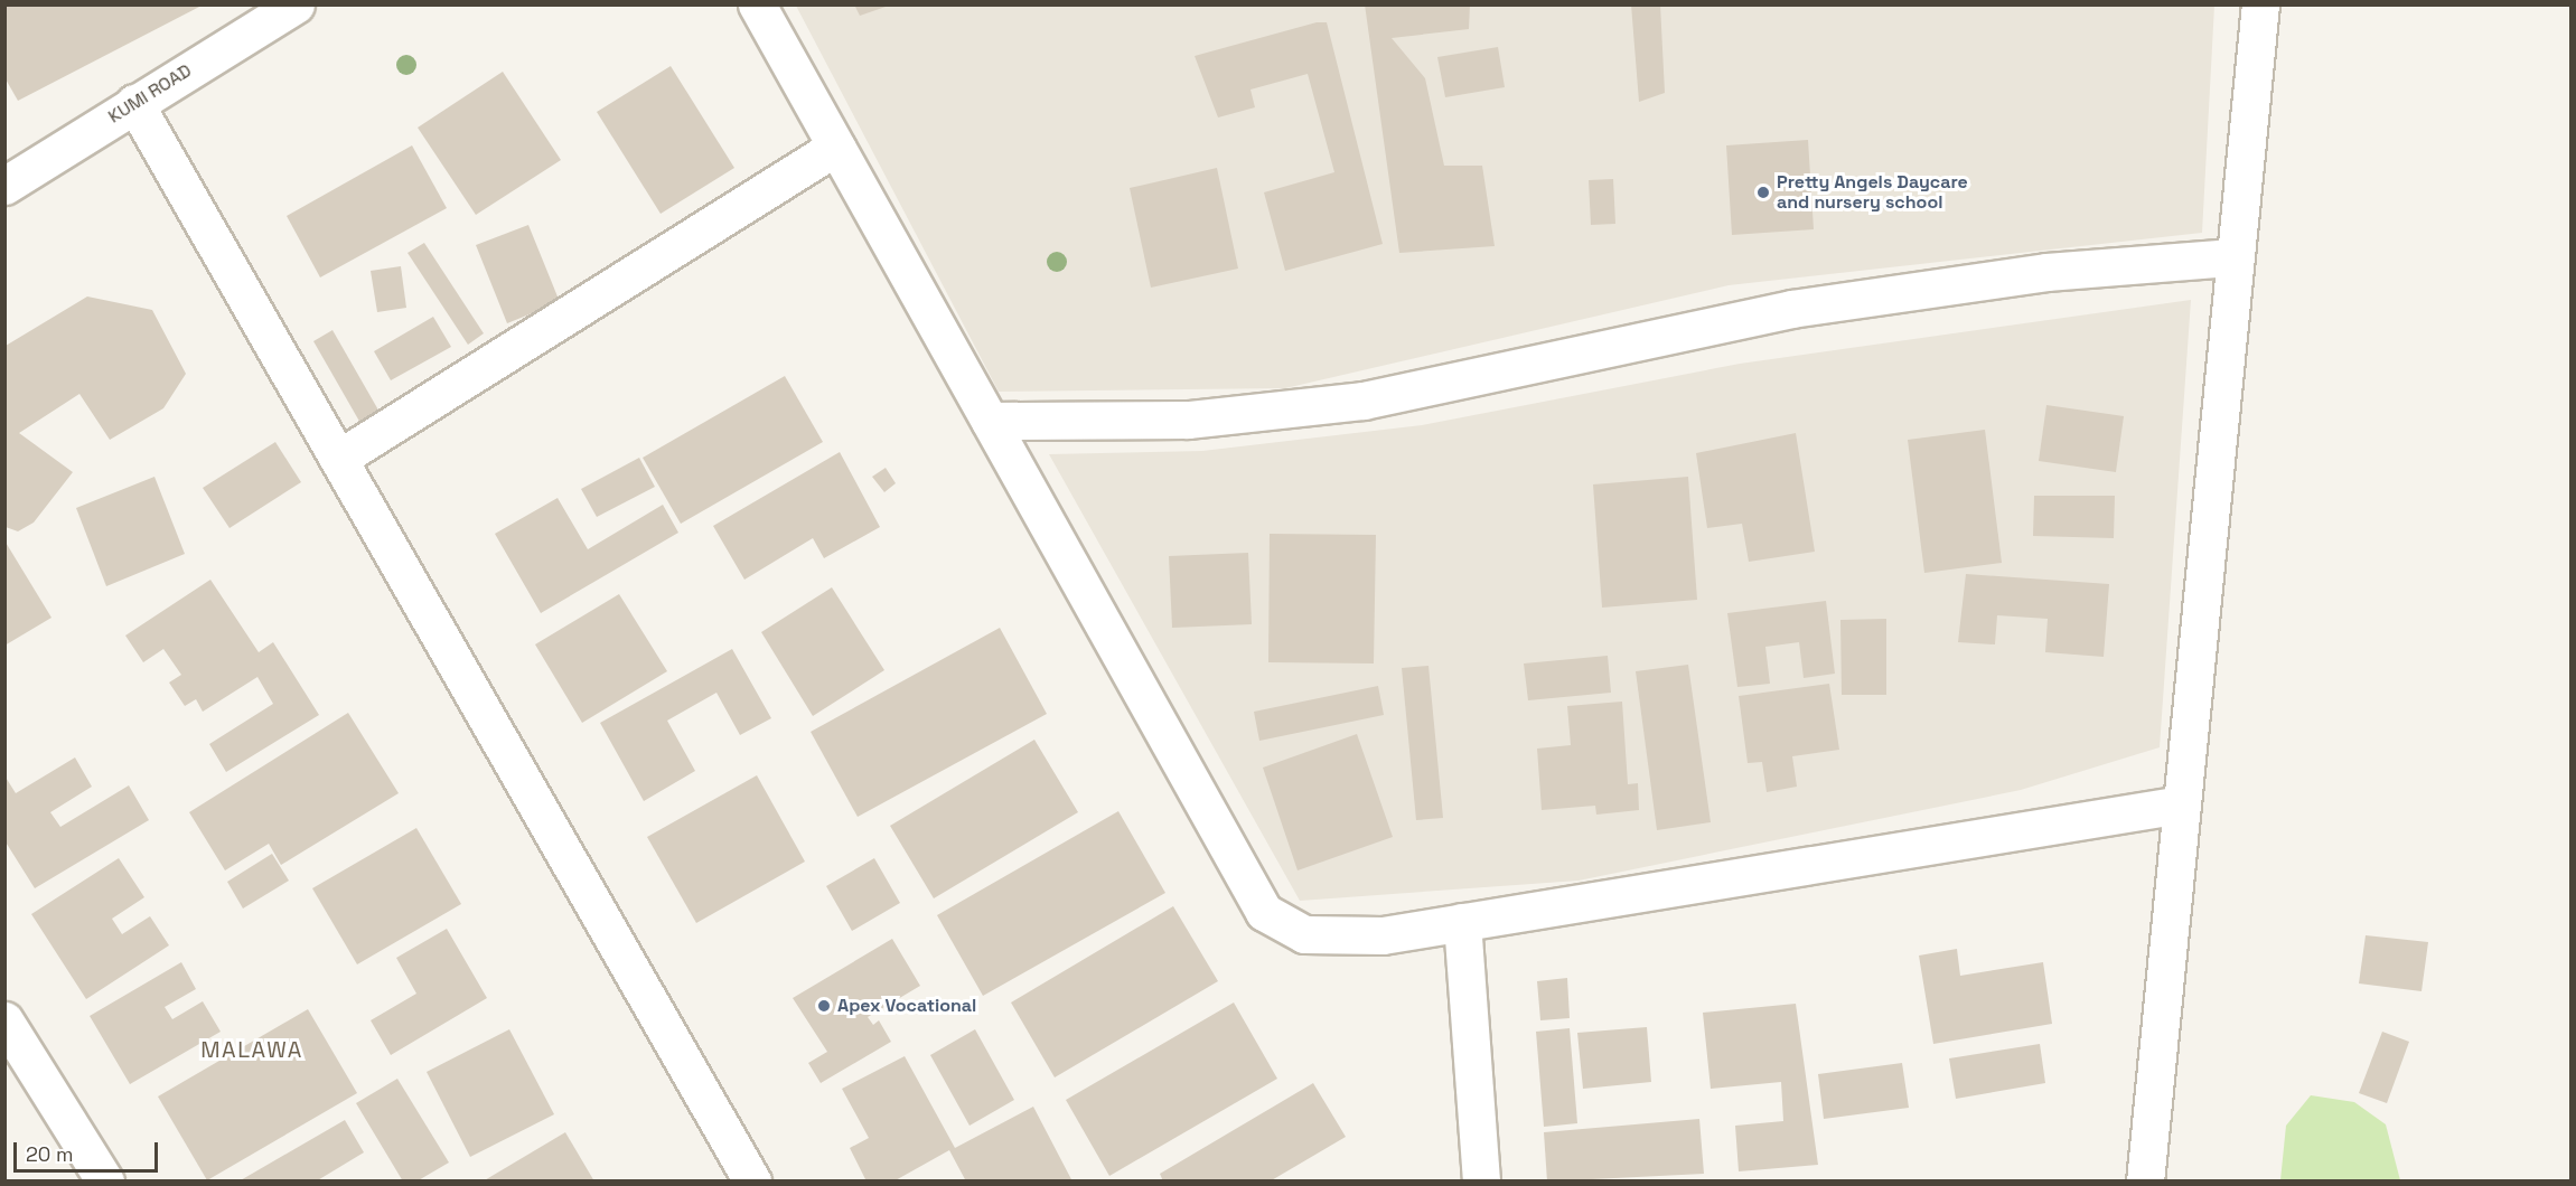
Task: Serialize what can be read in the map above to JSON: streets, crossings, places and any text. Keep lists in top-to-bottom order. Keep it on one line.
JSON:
{"streets":{"street":["KUMI ROAD"]},"districts":["MALAWA"],"places":["Pretty Angels Daycare and nursery school","Apex Vocational"],"scale_bar":"20 m"}
